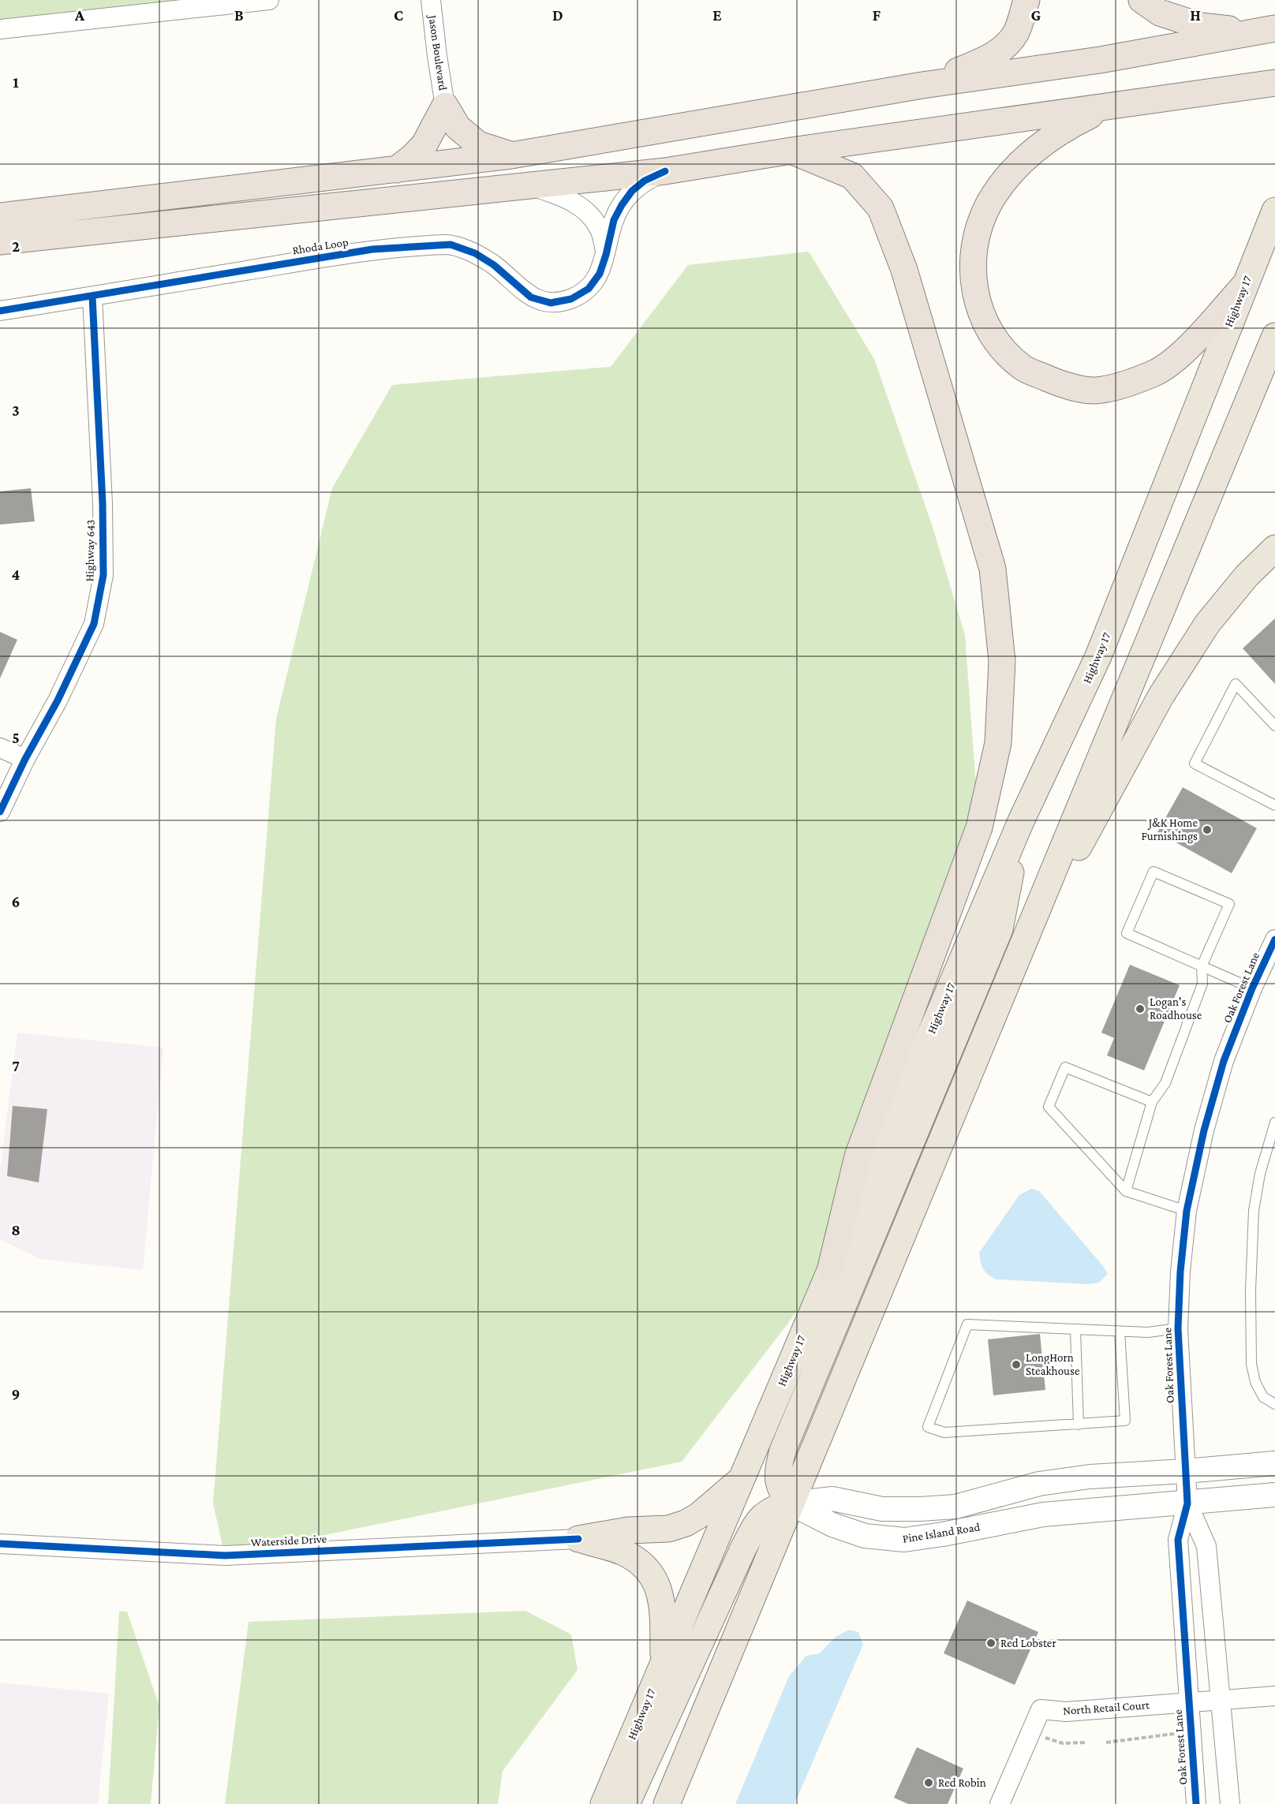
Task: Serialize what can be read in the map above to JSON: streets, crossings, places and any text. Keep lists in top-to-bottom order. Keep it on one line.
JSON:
{"streets":{"highway":["Highway 17"],"street":["Jason Boulevard","Rhoda Loop","Highway 643","Oak Forest Lane","Pine Island Road","Waterside Drive","North Retail Court"]},"crossings":[["Rhoda Loop","Highway 643"],["Oak Forest Lane","Pine Island Road"],["Oak Forest Lane","North Retail Court"]],"places":["J&K Home Furnishings","Logan's Roadhouse","LongHorn Steakhouse","Red Lobster","Red Robin"],"grid":{"columns":["A","B","C","D","E","F","G","H"],"rows":["1","2","3","4","5","6","7","8","9"]}}
